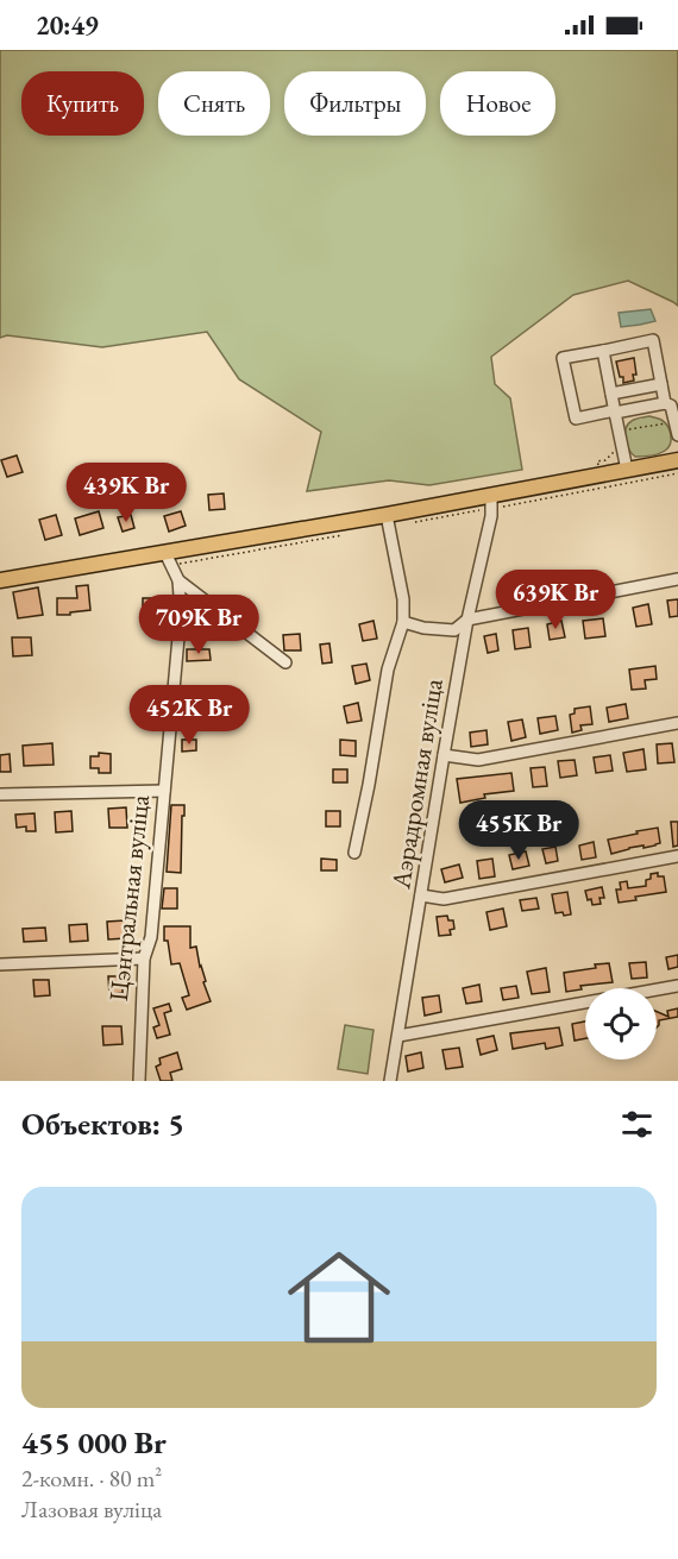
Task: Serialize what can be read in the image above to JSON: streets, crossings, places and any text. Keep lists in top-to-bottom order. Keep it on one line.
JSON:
{"streets":{"street":["Аэрадромная вуліца","Цэнтральная вуліца"]},"page":{"status":"20:49","chip":["Купить","Снять","Фильтры","Новое"],"price":["439K Br","639K Br","709K Br","452K Br","455K Br"],"heading":"Объектов: 5","list":[{"name":"455 000 Br","note":"2-комн. · 80 m² · Лазовая вуліца"}]}}
